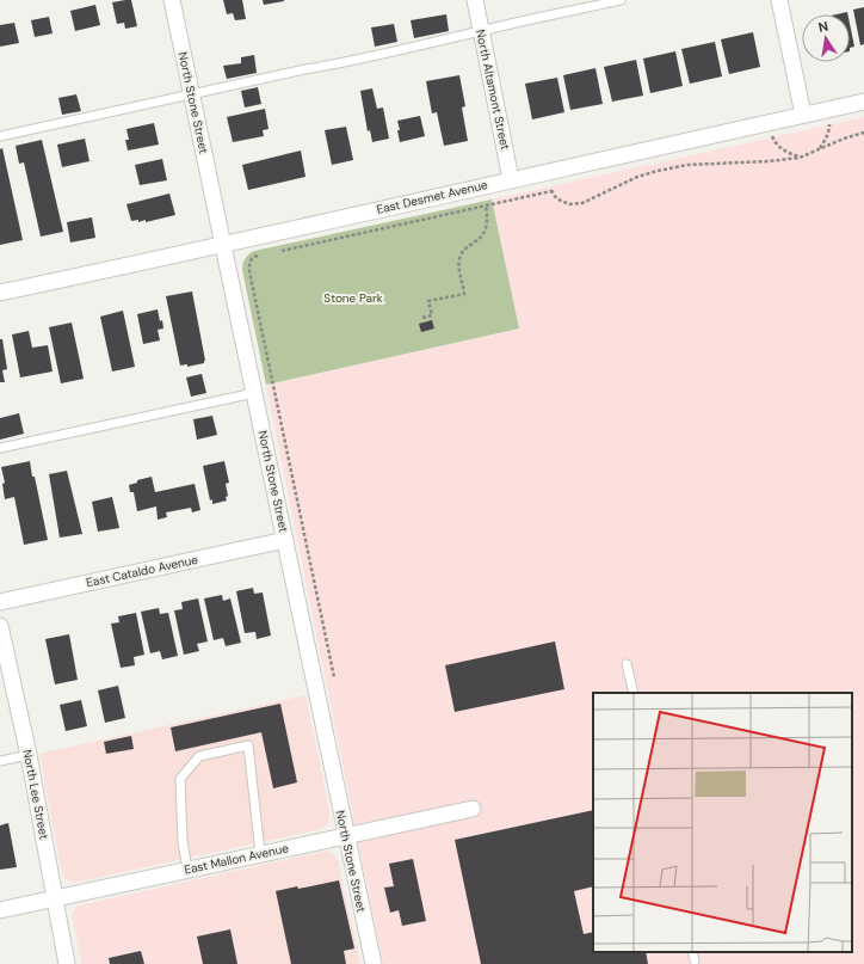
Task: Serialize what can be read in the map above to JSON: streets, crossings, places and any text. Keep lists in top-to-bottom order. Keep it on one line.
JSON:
{"streets":{"street":["North Altamont Street","North Stone Street","East Desmet Avenue","East Cataldo Avenue","North Lee Street","East Mallon Avenue"]},"crossings":[["North Altamont Street","East Desmet Avenue"],["North Stone Street","East Desmet Avenue"],["North Stone Street","East Cataldo Avenue"],["North Stone Street","East Mallon Avenue"],["North Lee Street","East Mallon Avenue"]],"parks":["Stone Park"],"north":"top"}
